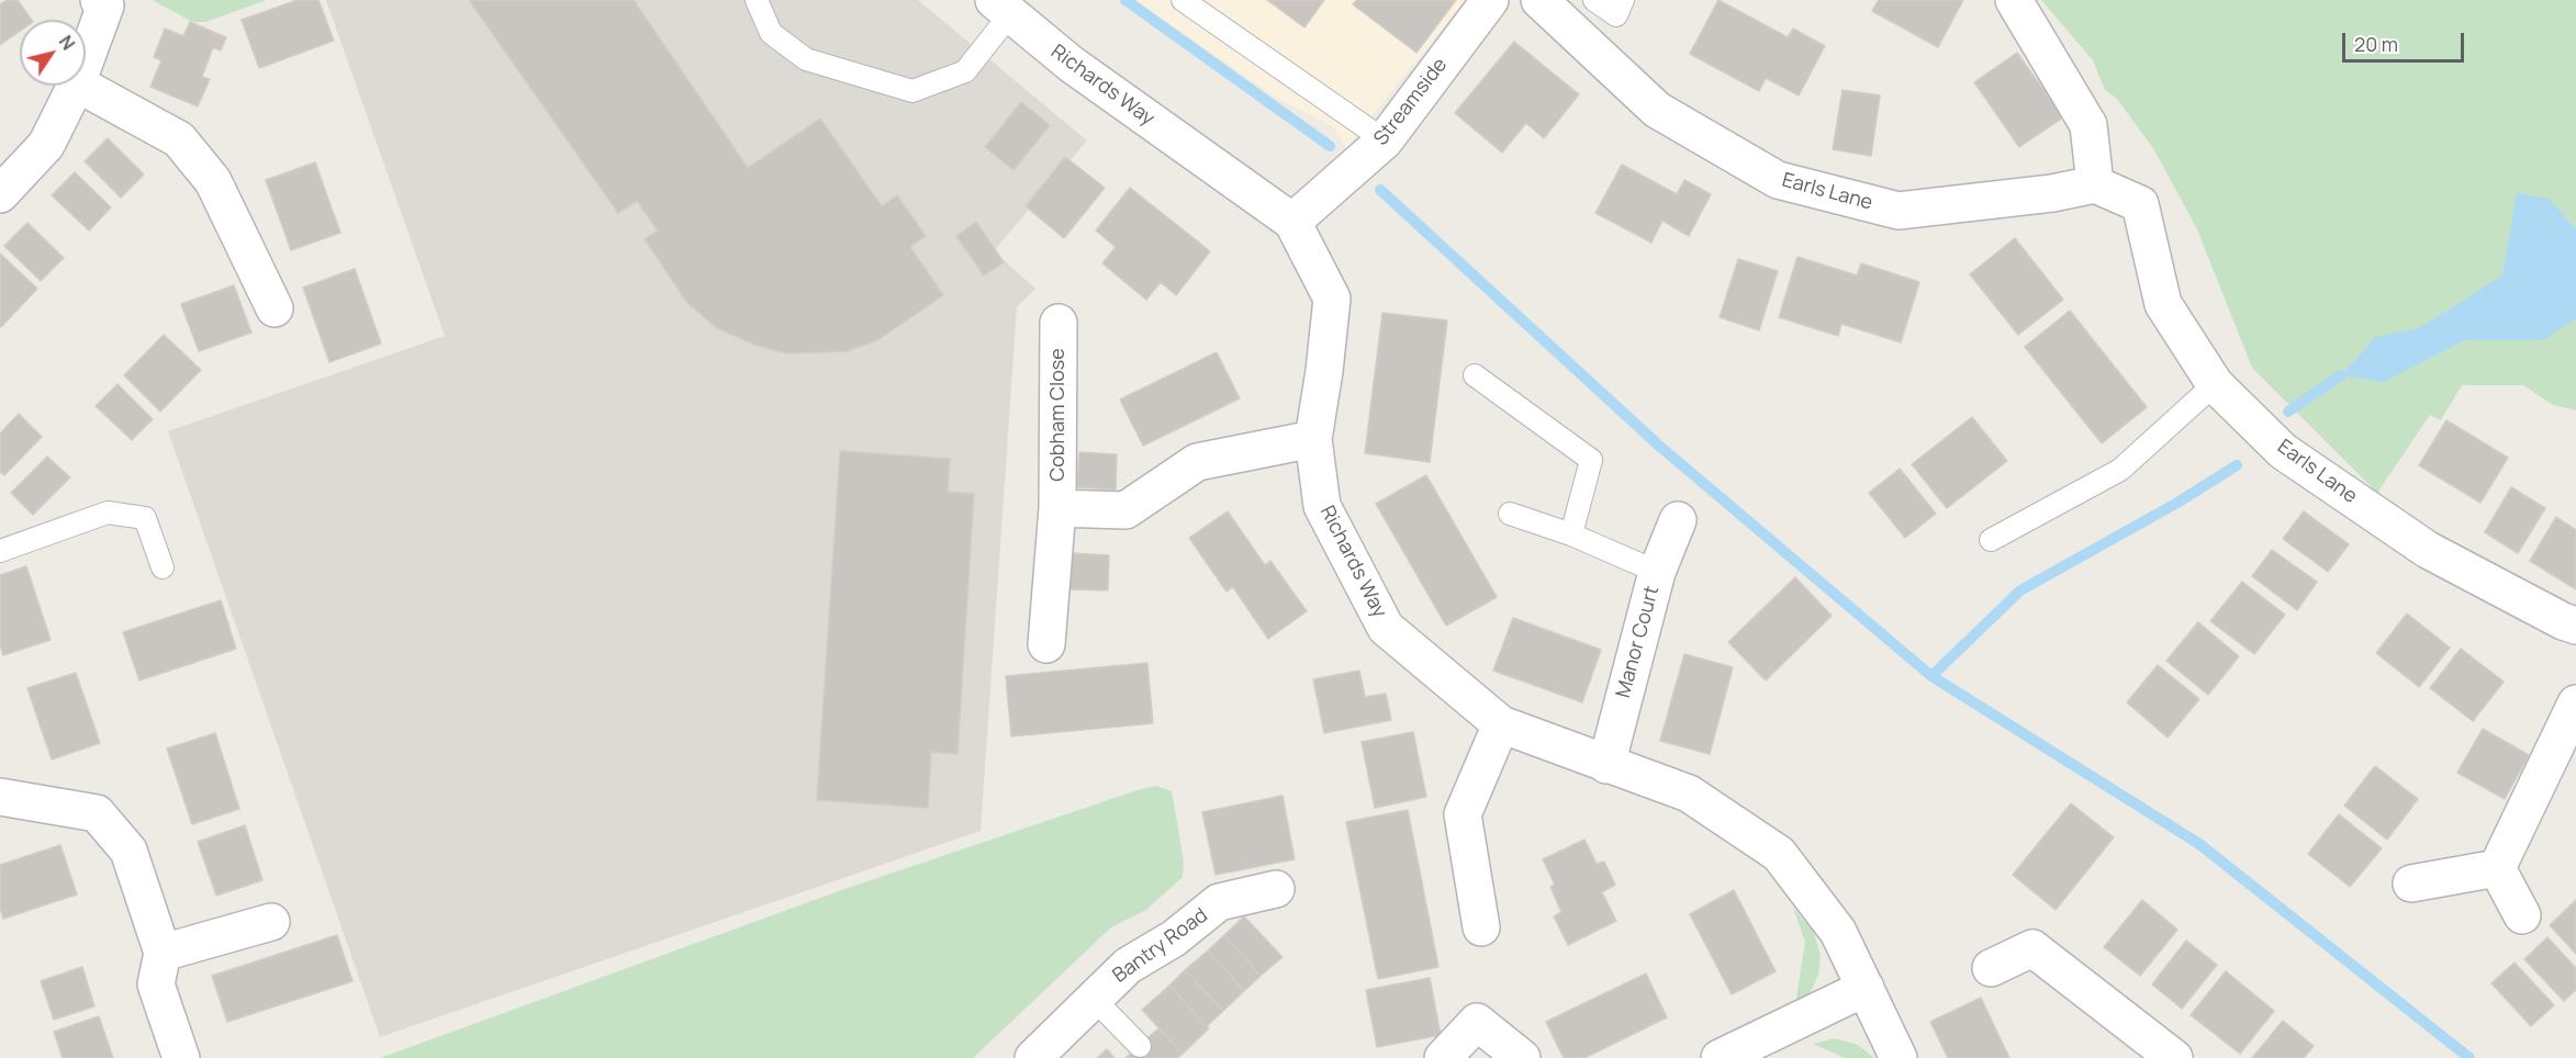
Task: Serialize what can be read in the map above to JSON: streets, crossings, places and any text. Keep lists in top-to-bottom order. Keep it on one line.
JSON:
{"streets":{"street":["Richards Way","Streamside","Earls Lane","Cobham Close","Manor Court","Bantry Road"]},"crossings":[["Richards Way","Streamside"],["Richards Way","Cobham Close"],["Richards Way","Manor Court"]],"scale_bar":"20 m","north":"top right"}
